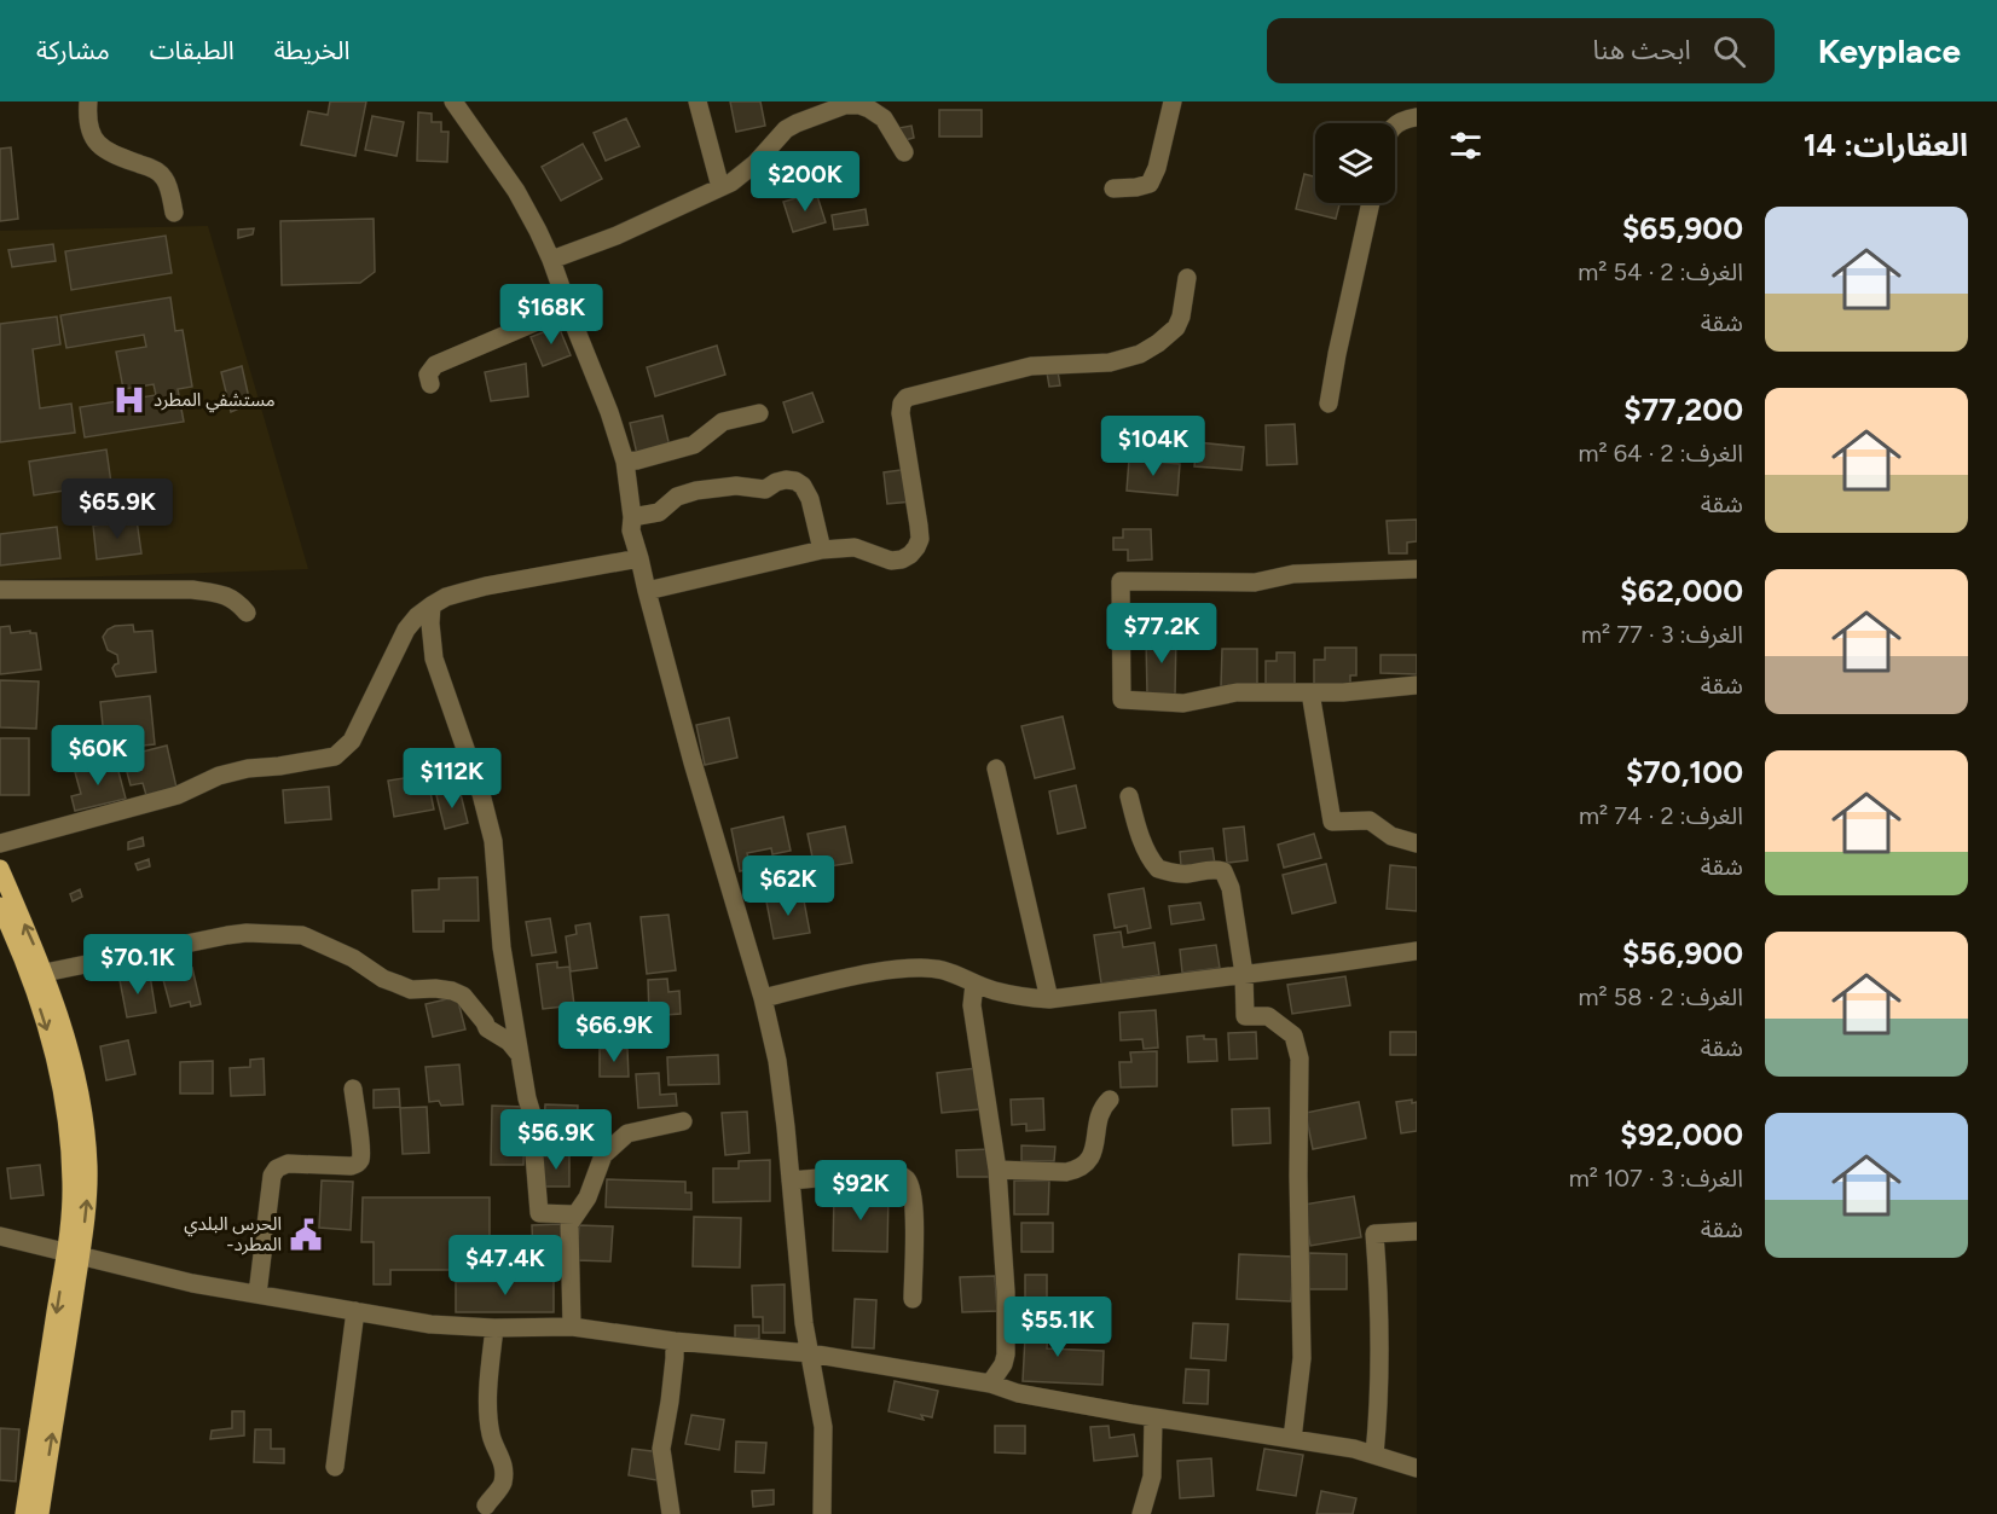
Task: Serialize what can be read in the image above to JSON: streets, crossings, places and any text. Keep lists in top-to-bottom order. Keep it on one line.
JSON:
{"places":{"hospital":["مستشفي المطرد"],"public building":["الحرس البلدي -المطرد"]},"page":{"header":"Keyplace","search":"ابحث هنا","nav":["الخريطة","الطبقات","مشاركة"],"heading":"العقارات: 14","price":["$200K","$168K","$104K","$65.9K","$77.2K","$60K","$112K","$62K","$70.1K","$66.9K","$56.9K","$92K","$47.4K","$55.1K"],"list":[{"name":"$65,900","note":"الغرف: 2 · 54 m² · شقة"},{"name":"$77,200","note":"الغرف: 2 · 64 m² · شقة"},{"name":"$62,000","note":"الغرف: 3 · 77 m² · شقة"},{"name":"$70,100","note":"الغرف: 2 · 74 m² · شقة"},{"name":"$56,900","note":"الغرف: 2 · 58 m² · شقة"},{"name":"$92,000","note":"الغرف: 3 · 107 m² · شقة"}]}}
